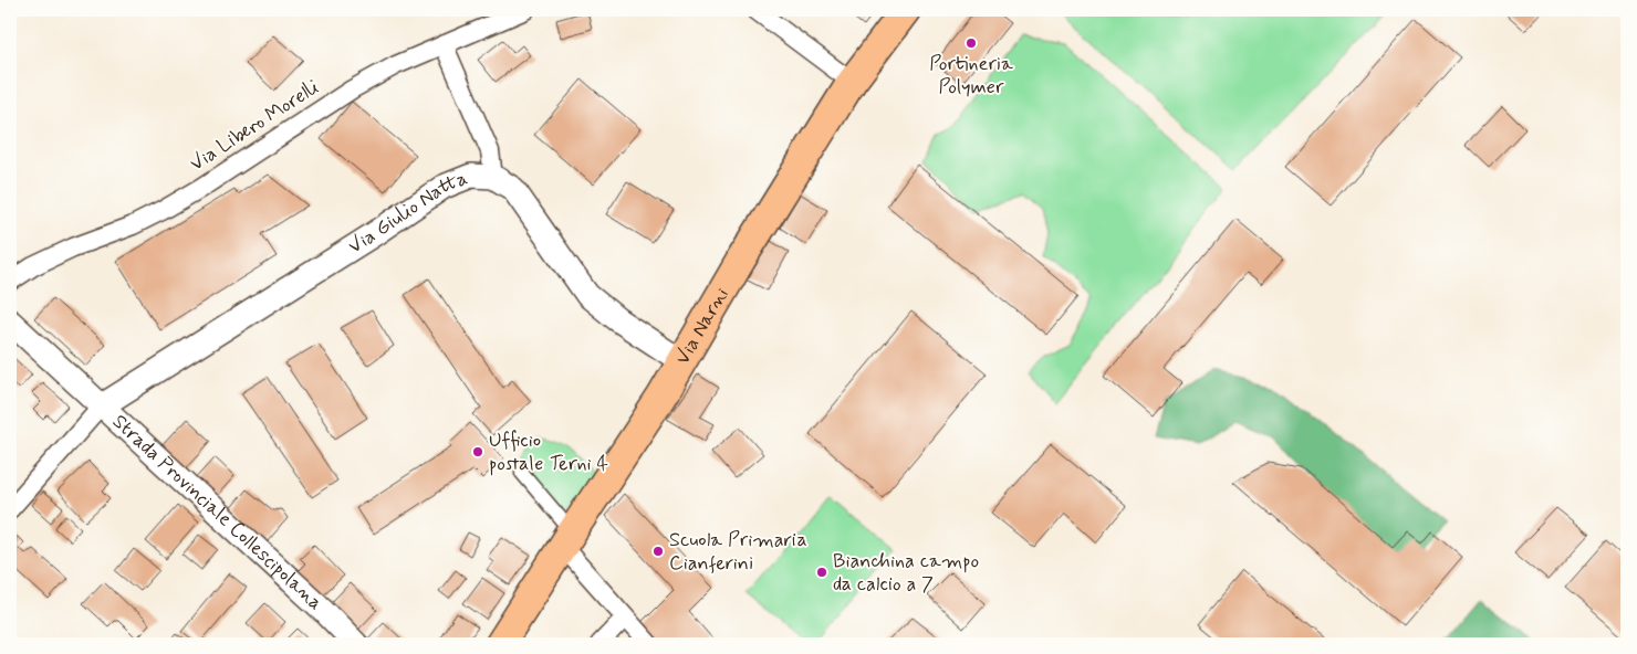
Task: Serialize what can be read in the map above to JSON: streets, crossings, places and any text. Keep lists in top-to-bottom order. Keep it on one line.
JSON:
{"streets":{"main road":["Via Narni"],"street":["Via Libero Morelli","Via Giulio Natta","Strada Provinciale Collescipolana"]},"crossings":[["Via Giulio Natta","Via Narni"],["Via Giulio Natta","Strada Provinciale Collescipolana"]],"places":["Portineria Polymer","Ufficio postale Terni 4","Scuola Primaria Cianferini","Bianchina campo da calcio a 7"]}
